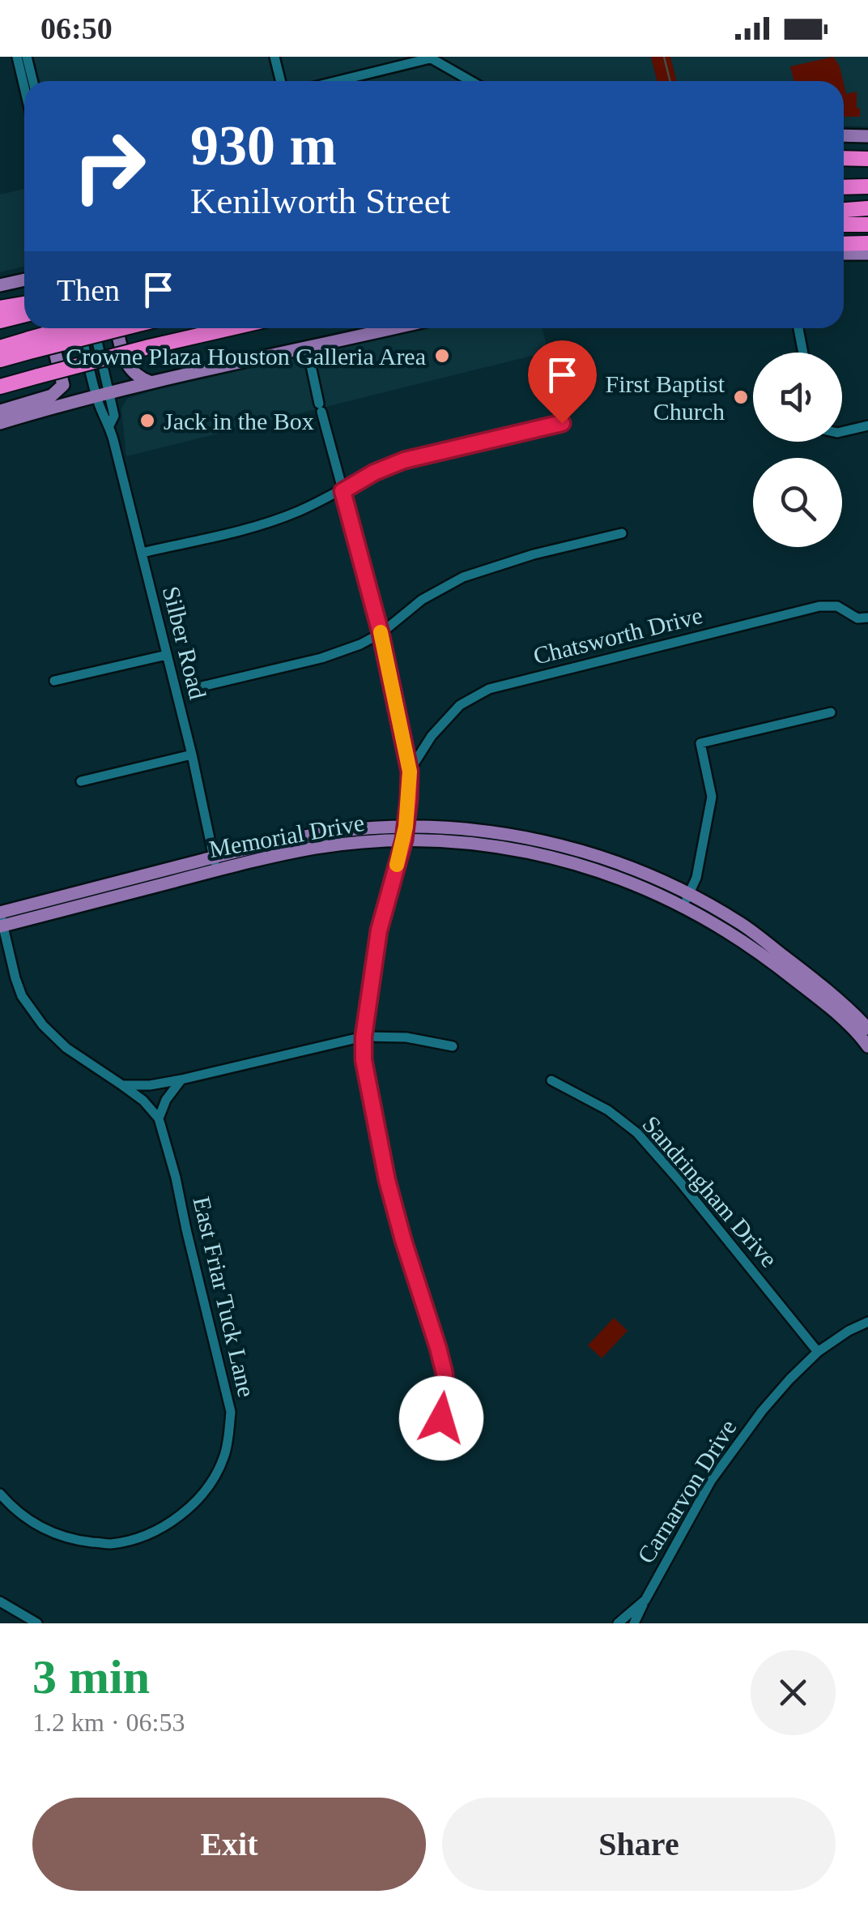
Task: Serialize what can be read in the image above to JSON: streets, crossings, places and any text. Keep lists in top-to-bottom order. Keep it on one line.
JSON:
{"streets":{"main road":["Memorial Drive"],"street":["Chatsworth Drive","Silber Road","Sandringham Drive","East Friar Tuck Lane","Carnarvon Drive"]},"crossings":[["Silber Road","Memorial Drive"],["Sandringham Drive","Carnarvon Drive"]],"places":["Crowne Plaza Houston Galleria Area","First Baptist Church","Jack in the Box"],"page":{"status":"06:50","turn":["930 m","Kenilworth Street"],"then":"Then","heading":["3 min","1.2 km · 06:53"],"buttons":["Exit","Share"]}}
